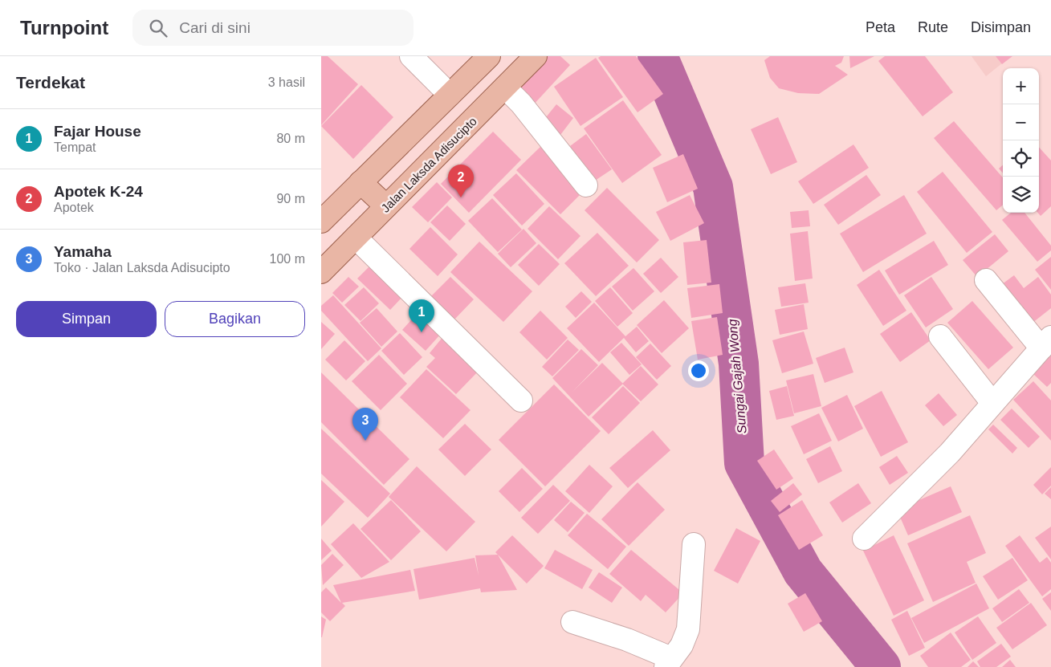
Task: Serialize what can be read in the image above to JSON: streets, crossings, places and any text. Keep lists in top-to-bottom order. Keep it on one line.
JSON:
{"streets":{"main road":["Jalan Laksda Adisucipto"]},"water":["Sungai Gajah Wong"],"page":{"header":"Turnpoint","search":"Cari di sini","nav":["Peta","Rute","Disimpan"],"heading":["Terdekat","3 hasil"],"map_buttons":["+","−"],"list":[{"mark":"1","name":"Fajar House","note":"Tempat","value":"80 m"},{"mark":"2","name":"Apotek K-24","note":"Apotek","value":"90 m"},{"mark":"3","name":"Yamaha","note":"Toko · Jalan Laksda Adisucipto","value":"100 m"}],"pins":["2","1","3"],"buttons":["Simpan","Bagikan"]}}
